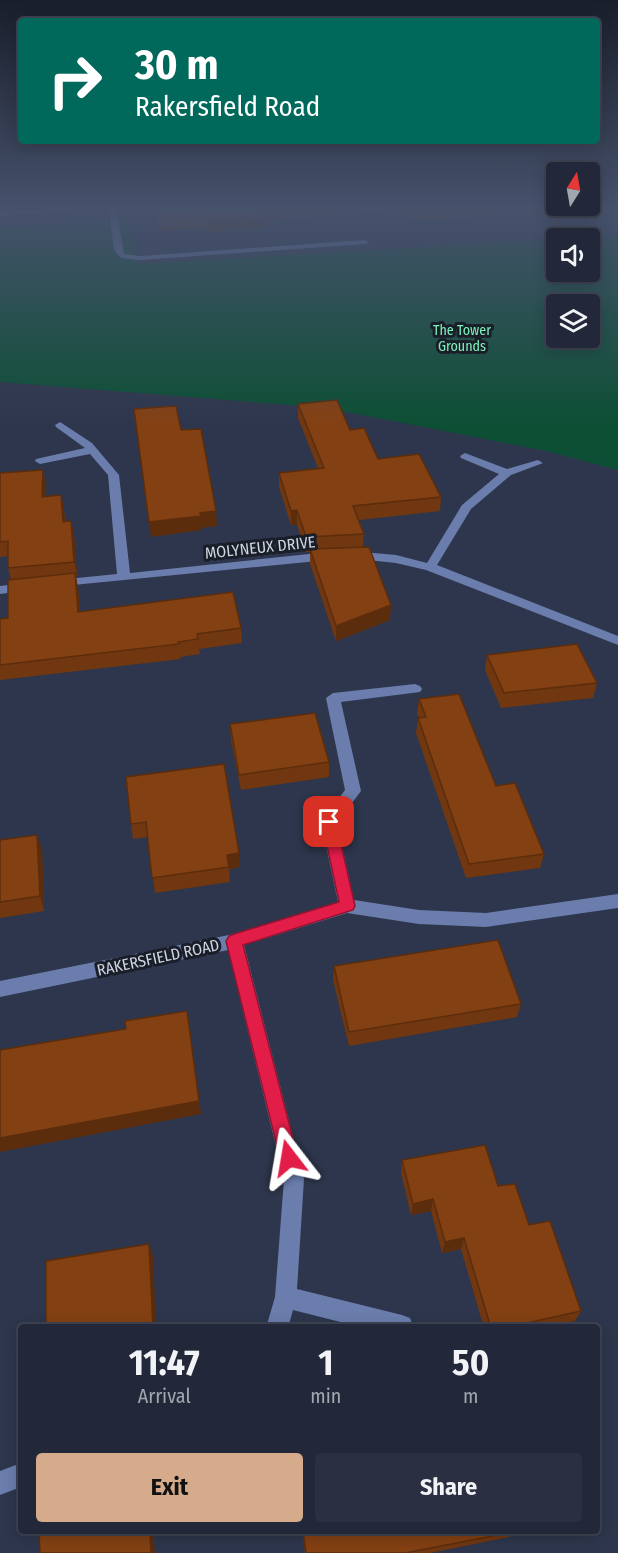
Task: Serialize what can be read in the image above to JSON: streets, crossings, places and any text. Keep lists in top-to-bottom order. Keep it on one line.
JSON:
{"streets":{"street":["MOLYNEUX DRIVE","RAKERSFIELD ROAD"]},"parks":["The Tower Grounds"],"north":"top","page":{"turn":["30 m","Rakersfield Road"],"eta":["11:47","Arrival","1","min","50","m"],"buttons":["Exit","Share"]}}
